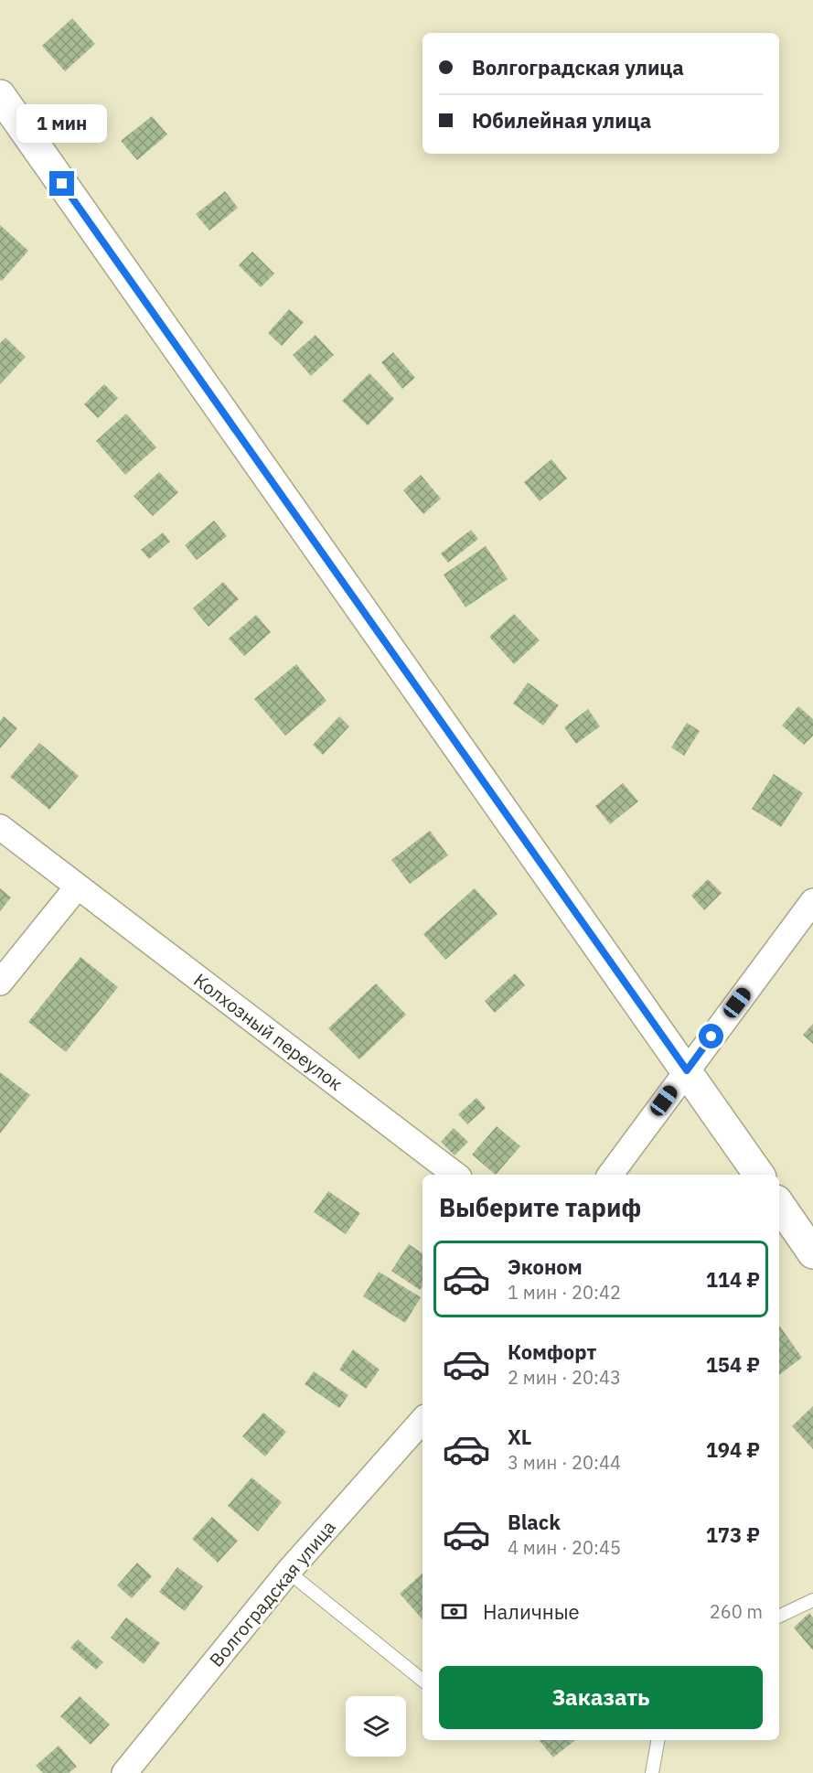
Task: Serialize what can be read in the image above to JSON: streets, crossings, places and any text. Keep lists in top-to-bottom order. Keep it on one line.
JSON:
{"streets":{"street":["Колхозный переулок","Волгоградская улица"]},"page":{"banner":["Волгоградская улица","Юбилейная улица"],"bubble":"1 мин","heading":"Выберите тариф","list":[{"name":"Эконом","note":"1 мин · 20:42","value":"114 ₽"},{"name":"Комфорт","note":"2 мин · 20:43","value":"154 ₽"},{"name":"XL","note":"3 мин · 20:44","value":"194 ₽"},{"name":"Black","note":"4 мин · 20:45","value":"173 ₽"}],"pay":["Наличные","260 m"],"buttons":"Заказать"}}
